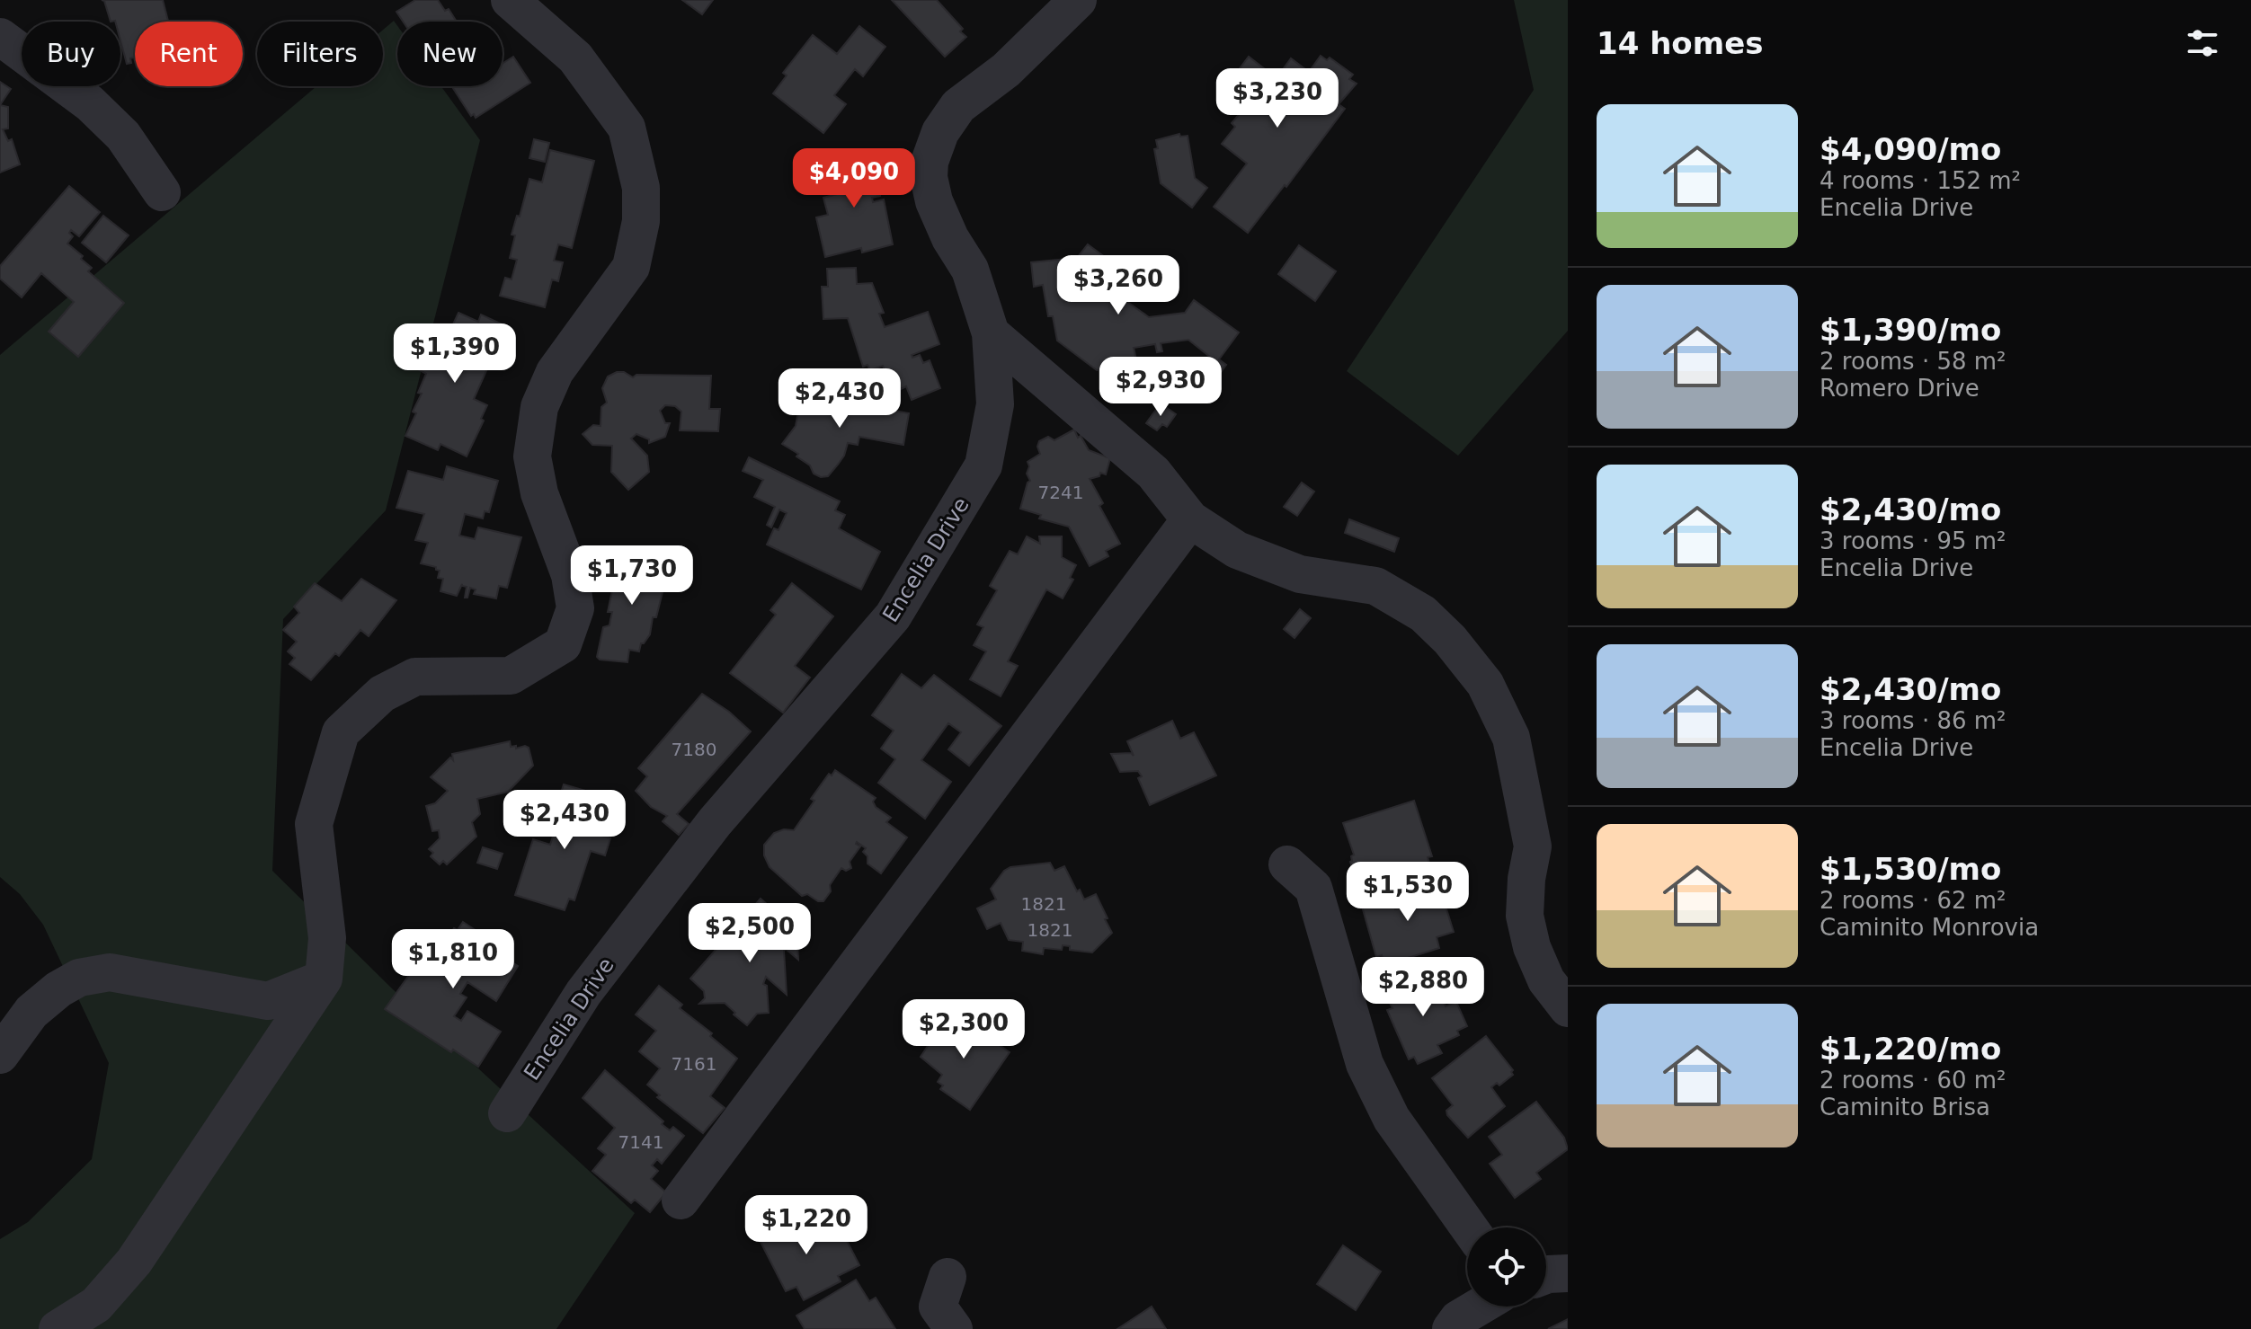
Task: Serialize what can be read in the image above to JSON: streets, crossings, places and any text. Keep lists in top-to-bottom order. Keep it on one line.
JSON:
{"streets":{"street":["Encelia Drive"]},"house_numbers":["7241","7180","1821","1821","7161","7141"],"page":{"heading":"14 homes","chip":["Buy","Rent","Filters","New"],"price":["$3,230","$4,090","$3,260","$1,390","$2,930","$2,430","$1,730","$2,430","$1,530","$2,500","$1,810","$2,880","$2,300","$1,220"],"list":[{"name":"$4,090/mo","note":"4 rooms · 152 m² · Encelia Drive"},{"name":"$1,390/mo","note":"2 rooms · 58 m² · Romero Drive"},{"name":"$2,430/mo","note":"3 rooms · 95 m² · Encelia Drive"},{"name":"$2,430/mo","note":"3 rooms · 86 m² · Encelia Drive"},{"name":"$1,530/mo","note":"2 rooms · 62 m² · Caminito Monrovia"},{"name":"$1,220/mo","note":"2 rooms · 60 m² · Caminito Brisa"}]}}
